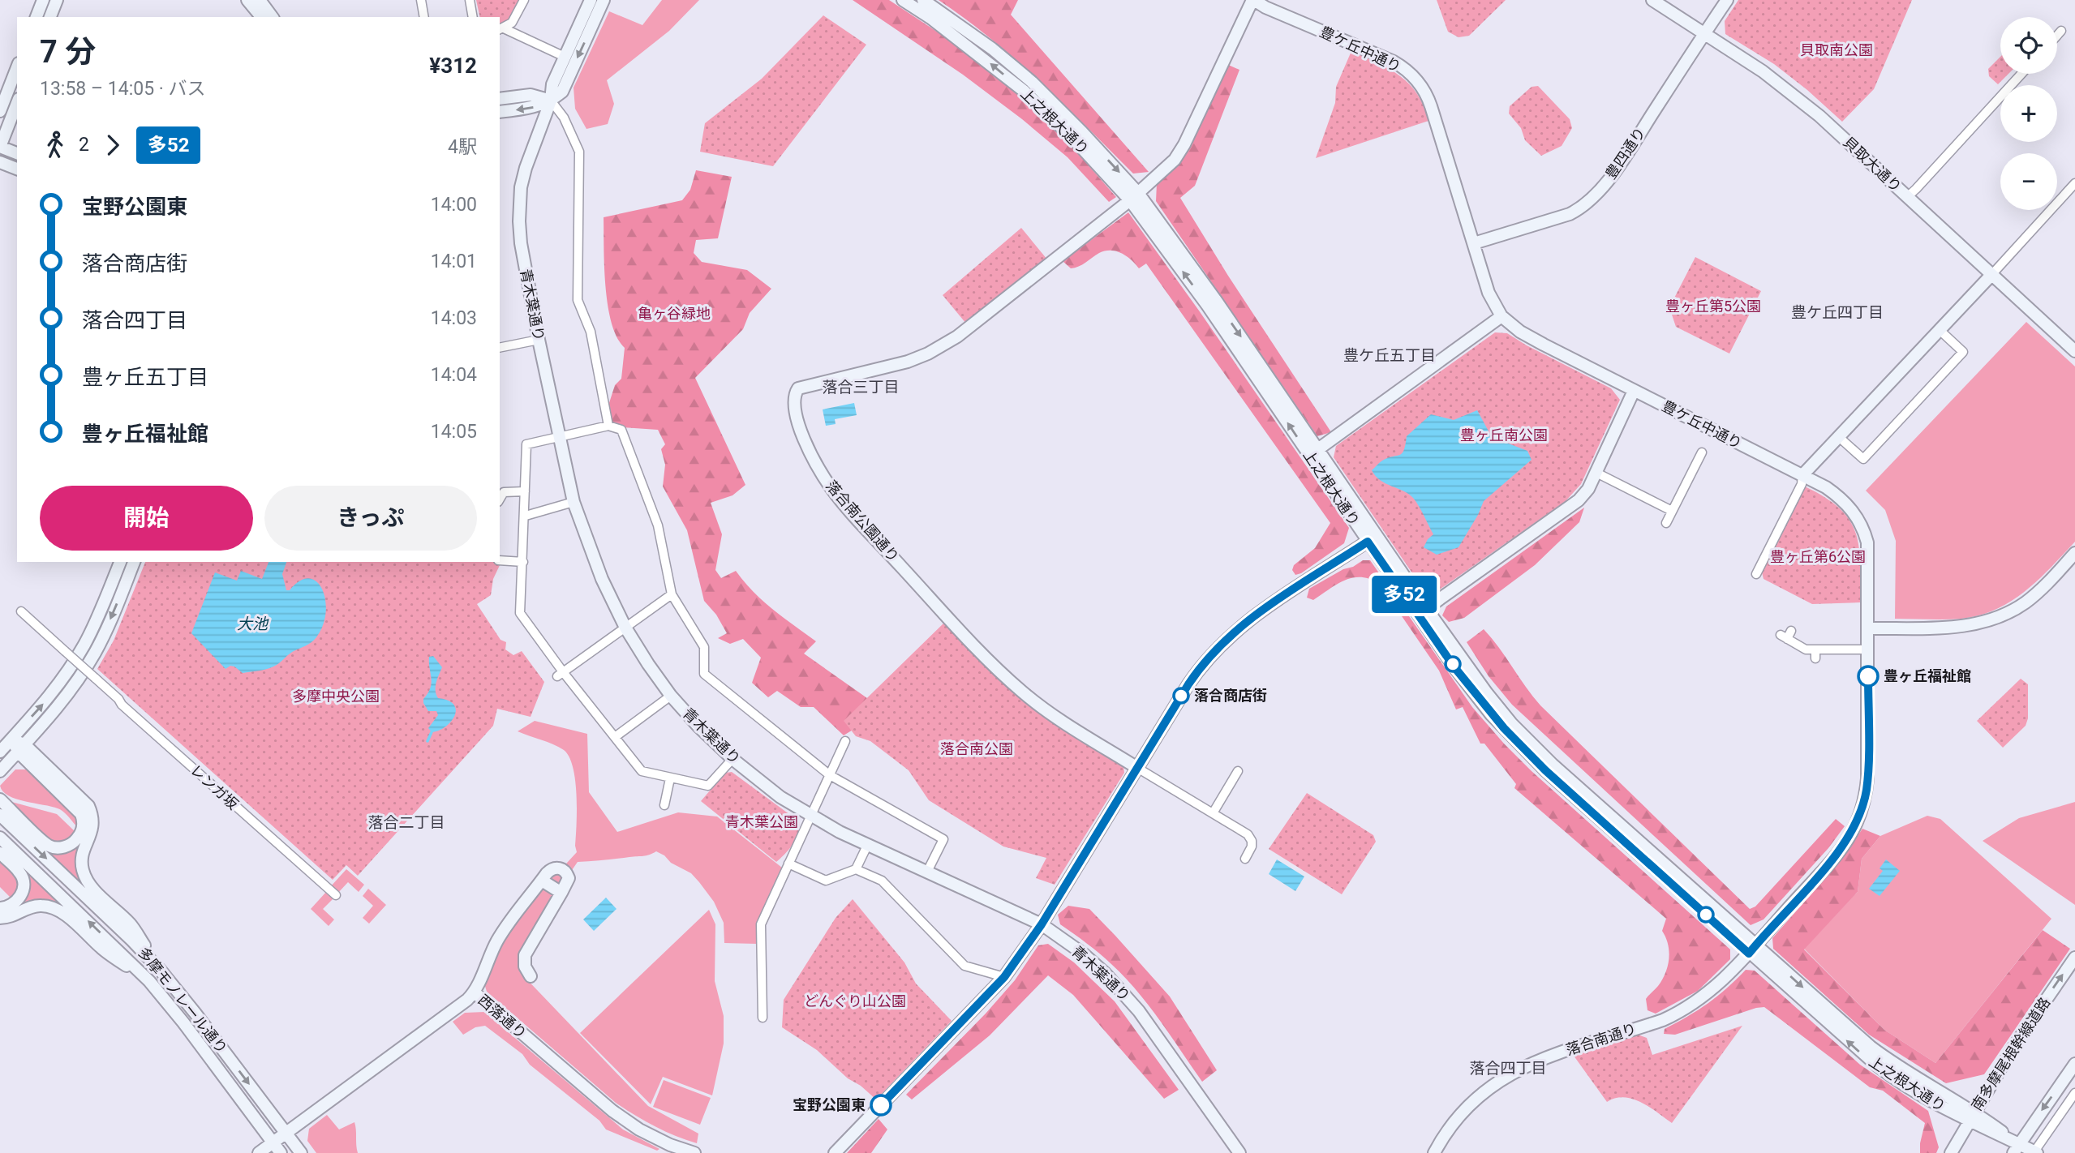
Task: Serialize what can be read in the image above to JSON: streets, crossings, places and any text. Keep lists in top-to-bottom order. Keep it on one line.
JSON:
{"streets":{"street":["豊ケ丘中通り","上之根大通り","豊四通り","貝取大通り","青木葉通り","落合南公園通り","レンガ坂","多摩モノレール通り","西落通り","落合南通り","南多摩尾根幹線道路"]},"crossings":[["豊ケ丘中通り","上之根大通り"],["豊ケ丘中通り","豊四通り"],["豊ケ丘中通り","落合南通り"],["上之根大通り","落合南公園通り"],["上之根大通り","落合南通り"],["上之根大通り","南多摩尾根幹線道路"],["豊四通り","貝取大通り"],["多摩モノレール通り","西落通り"]],"districts":["豊ケ丘四丁目","豊ケ丘五丁目","落合三丁目","落合二丁目","落合四丁目"],"water":["大池"],"parks":["貝取南公園","豊ヶ丘第5公園","亀ヶ谷緑地","豊ヶ丘南公園","豊ヶ丘第6公園","多摩中央公園","落合南公園","青木葉公園","どんぐり山公園"],"places":["豊ヶ丘福祉館","落合商店街","宝野公園東"],"lines":["bus line 多52"],"page":{"on_map":"多52","map_buttons":["+","−"],"heading":["7 分","13:58 – 14:05 · バス","¥312"],"legs":["2","多52","4駅"],"list":[{"name":"宝野公園東","value":"14:00"},{"name":"落合商店街","value":"14:01"},{"name":"落合四丁目","value":"14:03"},{"name":"豊ヶ丘五丁目","value":"14:04"},{"name":"豊ヶ丘福祉館","value":"14:05"}],"buttons":["開始","きっぷ"]}}
